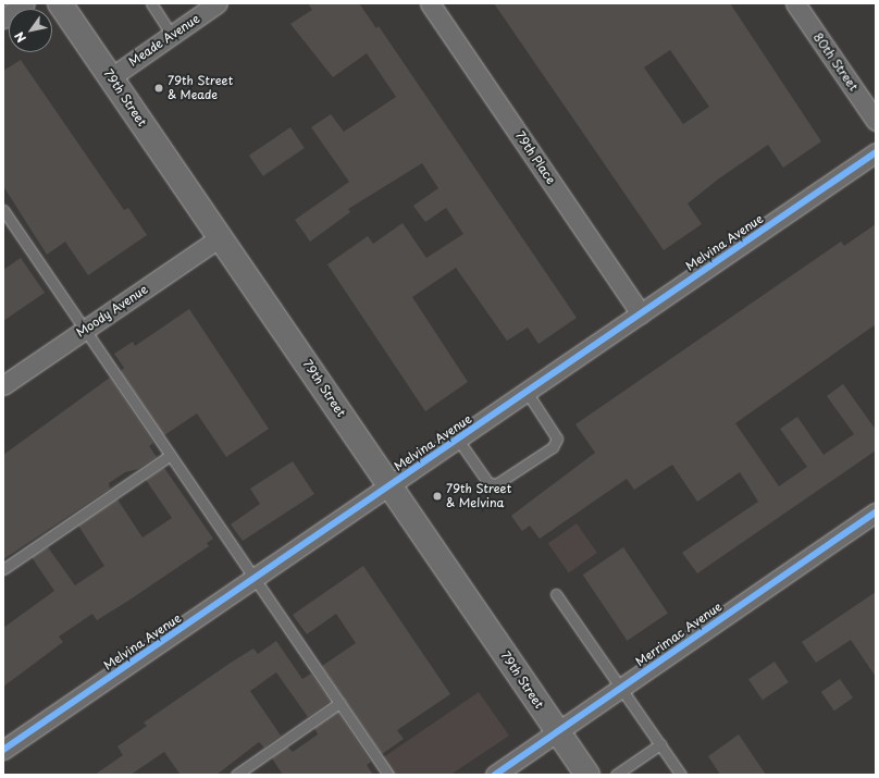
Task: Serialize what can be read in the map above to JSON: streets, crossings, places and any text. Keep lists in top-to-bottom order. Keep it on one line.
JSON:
{"streets":{"main road":["79th Street"],"street":["Meade Avenue","80th Street","79th Place","Melvina Avenue","Moody Avenue","Merrimac Avenue"]},"crossings":[["Meade Avenue","79th Street"],["79th Street","Melvina Avenue"],["79th Street","Moody Avenue"],["79th Street","Merrimac Avenue"],["79th Place","Melvina Avenue"]],"places":["79th Street & Meade","79th Street & Melvina"],"north":"bottom left"}
